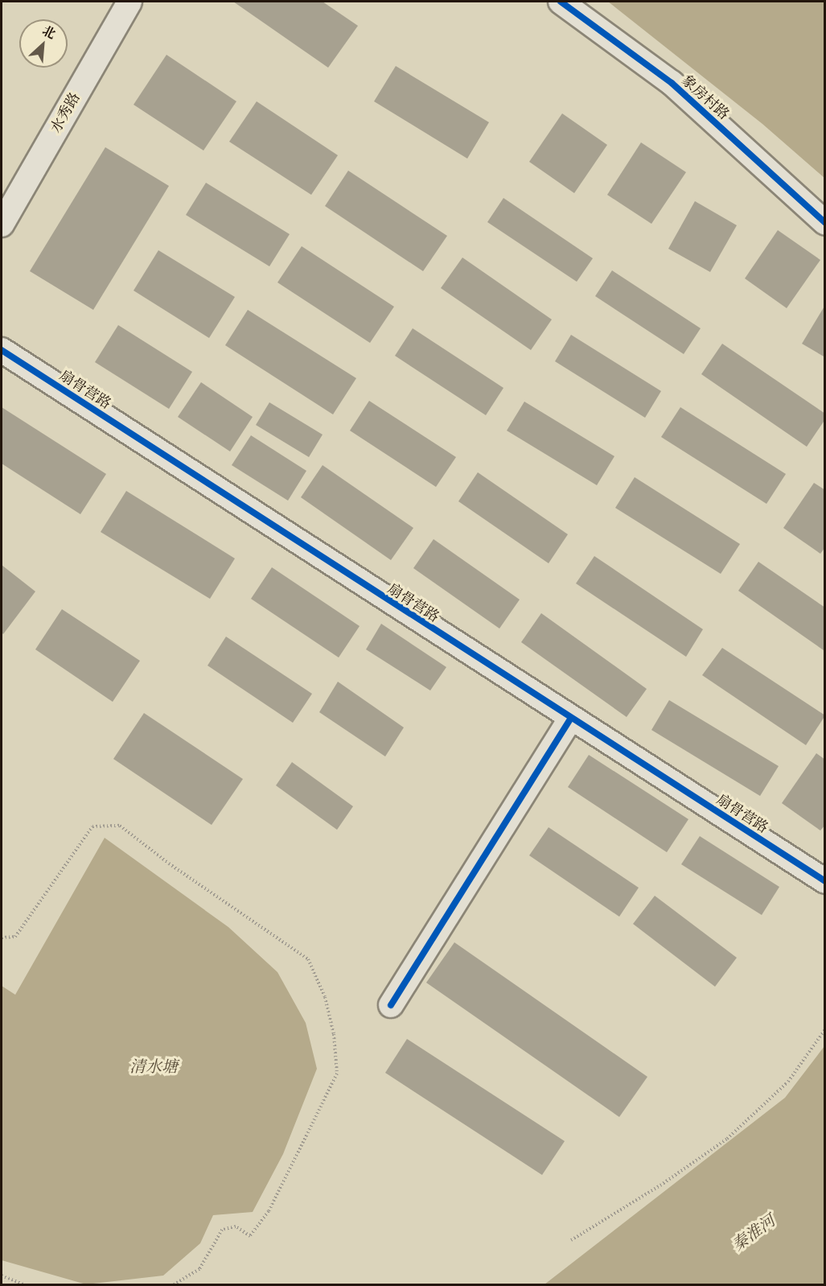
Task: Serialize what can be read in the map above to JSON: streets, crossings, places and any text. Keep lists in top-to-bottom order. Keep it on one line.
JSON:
{"streets":{"street":["象房村路","水秀路","扇骨营路"]},"water":["清水塘","秦淮河"],"north":"top right"}
